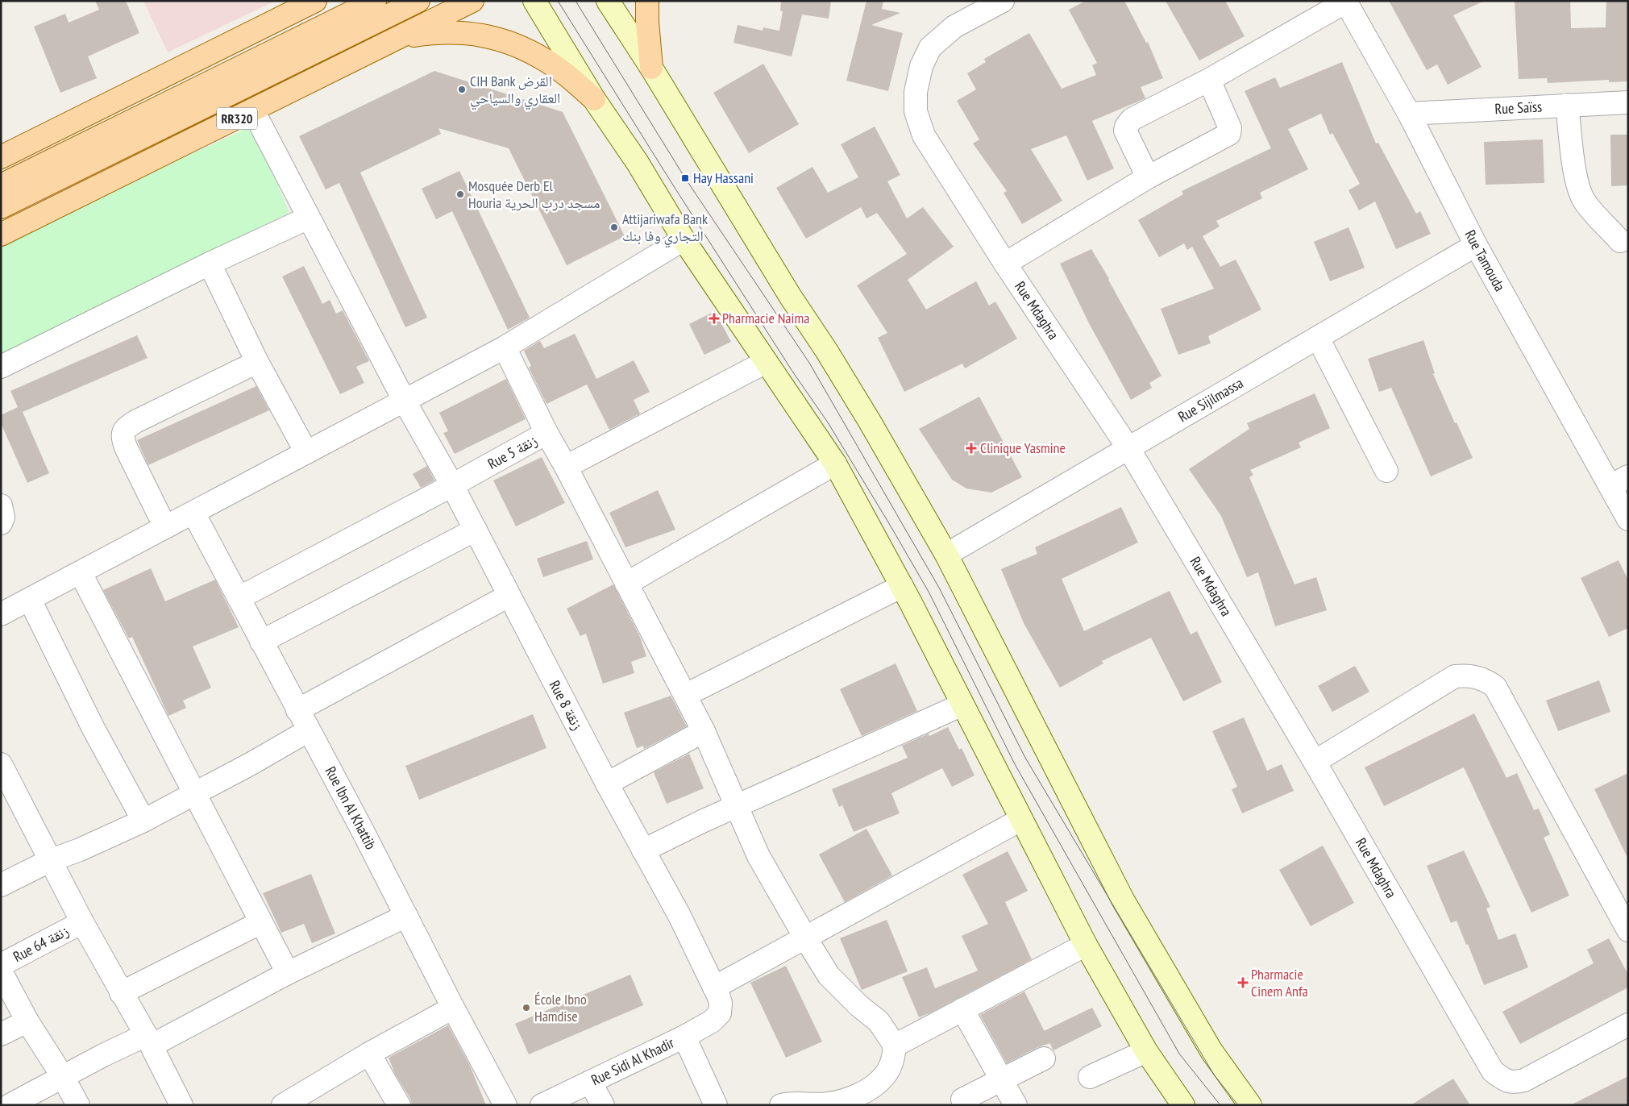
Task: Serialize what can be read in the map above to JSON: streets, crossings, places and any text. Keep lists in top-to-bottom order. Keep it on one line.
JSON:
{"streets":{"main road":["RR320"],"street":["Rue Saïss","Rue Tamouda","Rue Mdaghra","Rue Sijilmassa","Rue 5 زنقة","Rue 8 زنقة","Rue Ibn Al Khattib","Rue 64 زنقة","Rue Sidi Al Khadir"]},"crossings":[["Rue Saïss","Rue Tamouda"],["RR320","Rue 8 زنقة"],["Rue Tamouda","Rue Sijilmassa"],["Rue Mdaghra","Rue Sijilmassa"],["Rue 5 زنقة","Rue 8 زنقة"],["Rue 5 زنقة","Rue Ibn Al Khattib"],["Rue 8 زنقة","Rue Sidi Al Khadir"]],"places":{"other":["CIH Bank القرض العقاري والسياحي","Mosquée Derb El Houria مسجد درب الحرية","Attijariwafa Bank التجاري وفا بنك","École Ibno Hamdise"],"transit":["Hay Hassani"],"health":["Pharmacie Naima","Clinique Yasmine","Pharmacie Cinem Anfa"]}}
